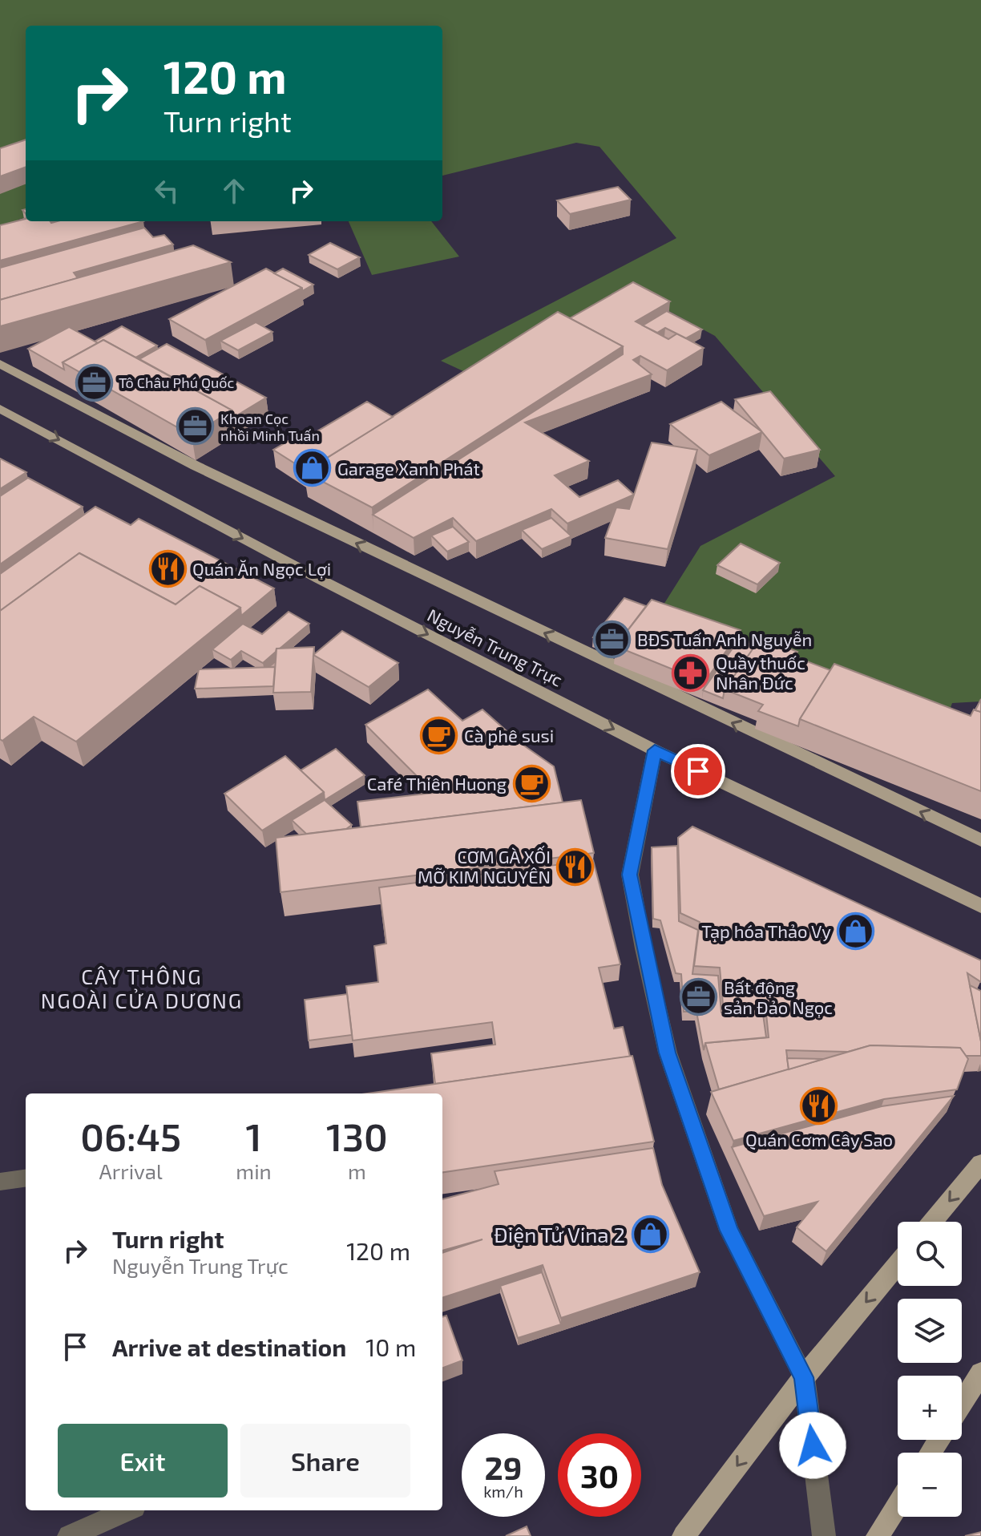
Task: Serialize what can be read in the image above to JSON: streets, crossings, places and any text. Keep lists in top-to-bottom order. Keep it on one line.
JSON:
{"streets":{"main road":["Nguyễn Trung Trực"]},"districts":["CÂY THÔNG NGOÀI CỬA DƯƠNG"],"places":{"office":["Tô Châu Phú Quốc","Khoan Cọc nhồi Minh Tuấn","BĐS Tuấn Anh Nguyễn","Bất động sản Đảo Ngọc"],"shop":["Garage Xanh Phát","Tạp hóa Thảo Vy","Điện Tử Vina 2"],"restaurant":["Quán Ăn Ngọc Lợi","CƠM GÀ XỐI MỠ KIM NGUYÊN","Quán Cơm Cây Sao"],"pharmacy":["Quầy thuốc Nhân Đức"],"cafe":["Cà phê susi","Café Thiên Huong"]},"page":{"turn":["120 m","Turn right"],"eta":["06:45","Arrival","1","min","130","m"],"list":[{"name":"Turn right","note":"Nguyễn Trung Trực","value":"120 m"},{"name":"Arrive at destination","value":"10 m"}],"map_buttons":["+","−"],"buttons":["Exit","Share"],"speed":"29 km/h","limit":"30"}}
